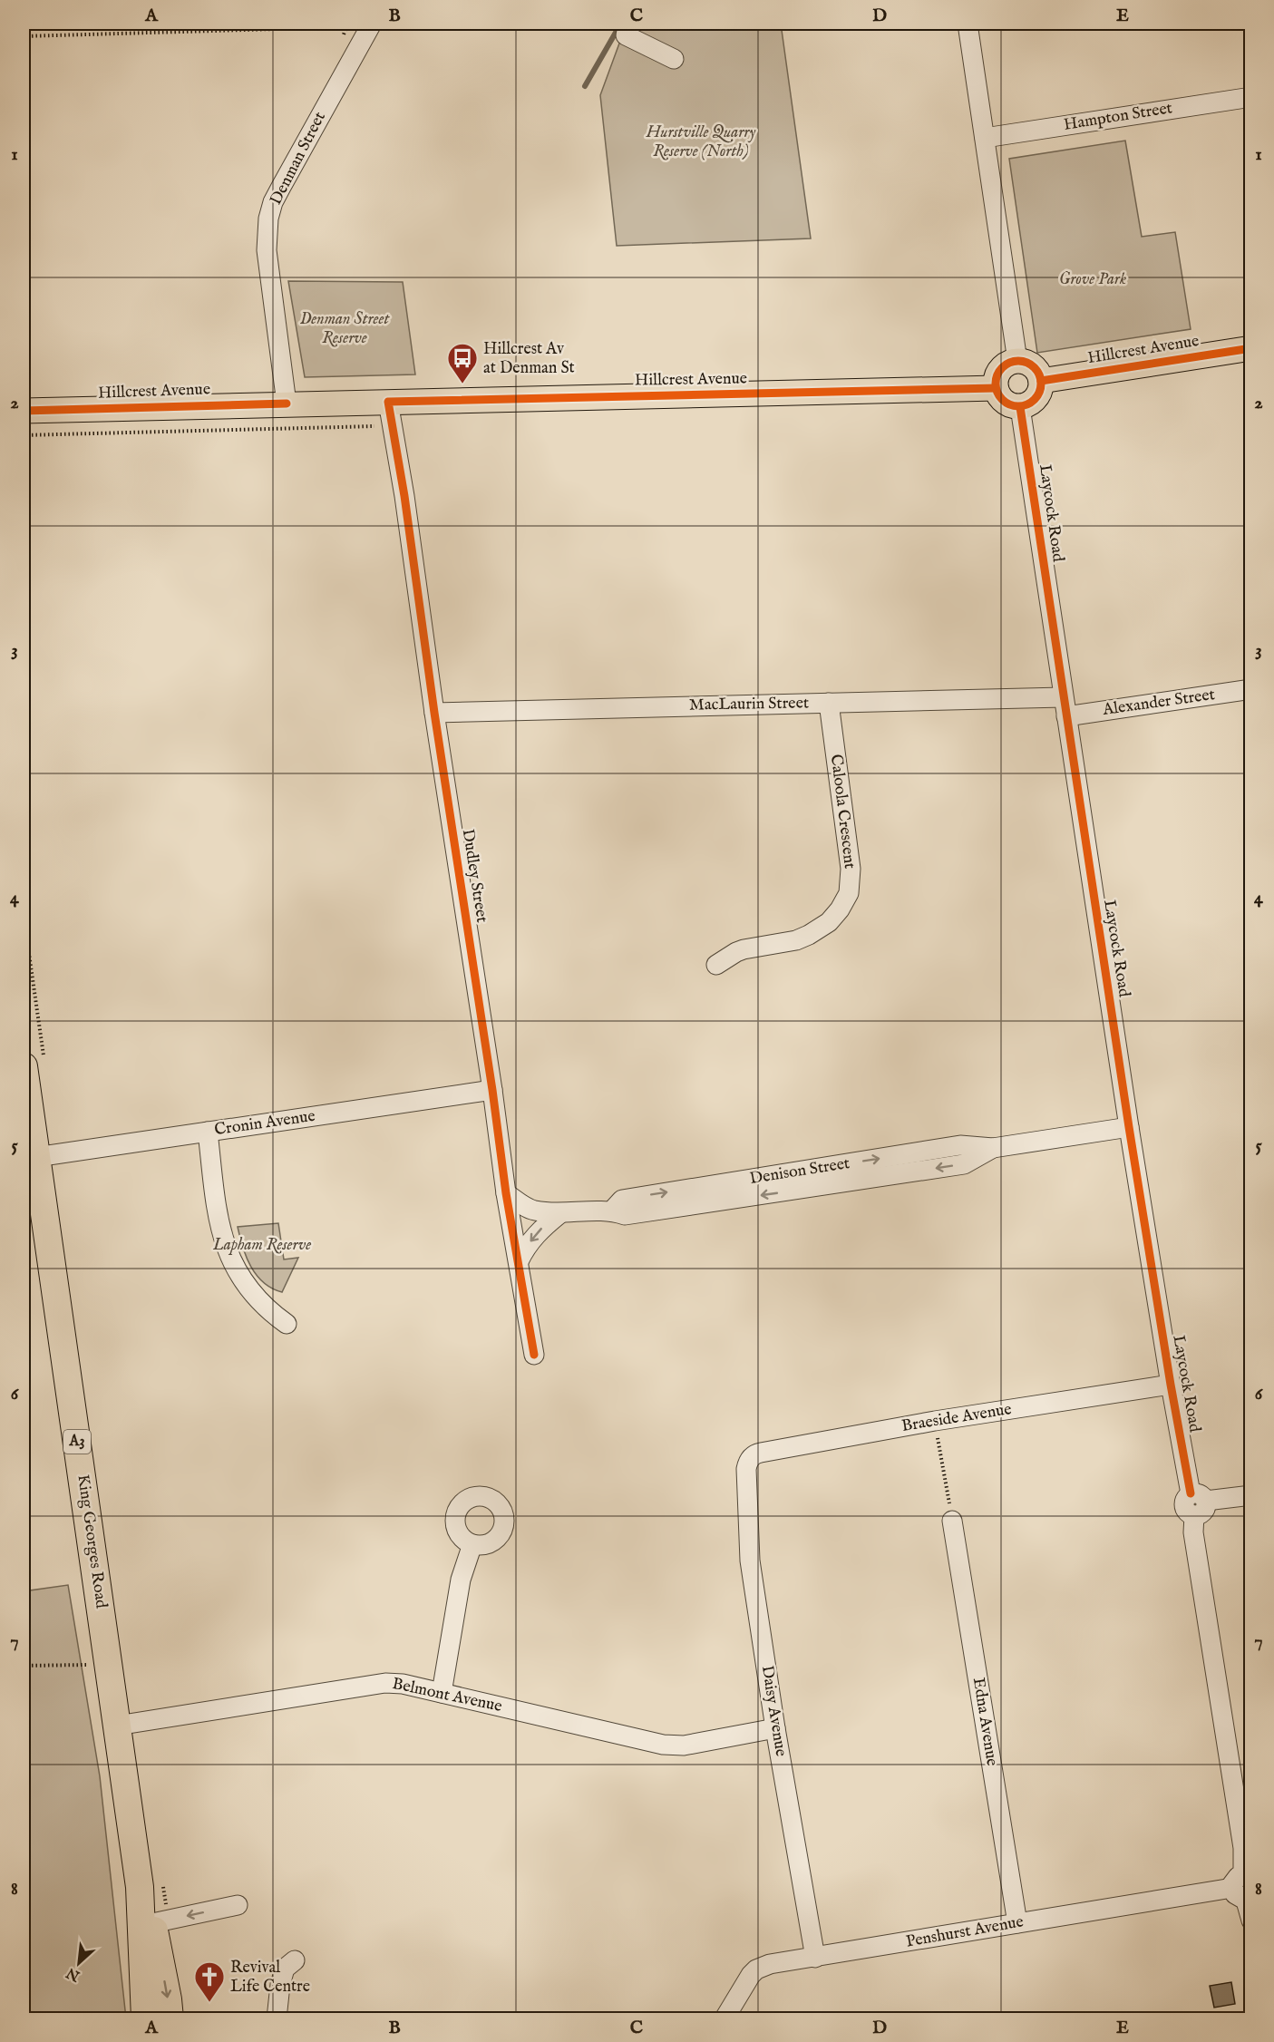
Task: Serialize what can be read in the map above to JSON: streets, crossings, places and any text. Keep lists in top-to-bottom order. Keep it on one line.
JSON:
{"streets":{"highway":["A3","King Georges Road"],"main road":["Hillcrest Avenue"],"street":["Hampton Street","Denman Street","Laycock Road","Alexander Street","MacLaurin Street","Caloola Crescent","Dudley Street","Cronin Avenue","Denison Street","Braeside Avenue","Belmont Avenue","Daisy Avenue","Edna Avenue","Penshurst Avenue"]},"crossings":[["Denman Street","Hillcrest Avenue"],["Hillcrest Avenue","Laycock Road"],["Hillcrest Avenue","Dudley Street"],["Laycock Road","Alexander Street"],["Laycock Road","MacLaurin Street"],["Laycock Road","Denison Street"],["Laycock Road","Braeside Avenue"],["Laycock Road","Penshurst Avenue"],["Alexander Street","MacLaurin Street"],["MacLaurin Street","Caloola Crescent"],["MacLaurin Street","Dudley Street"],["Dudley Street","Cronin Avenue"],["Dudley Street","Denison Street"],["Cronin Avenue","King Georges Road"],["Braeside Avenue","Daisy Avenue"],["King Georges Road","Belmont Avenue"],["Belmont Avenue","Daisy Avenue"],["Daisy Avenue","Penshurst Avenue"],["Edna Avenue","Penshurst Avenue"]],"parks":["Hurstville Quarry Reserve (North)","Grove Park","Denman Street Reserve","Lapham Reserve"],"places":{"bus stop":["Hillcrest Av at Denman St"],"church":["Revival Life Centre"]},"north":"bottom left","grid":{"columns":["A","B","C","D","E"],"rows":["1","2","3","4","5","6","7","8"]}}
